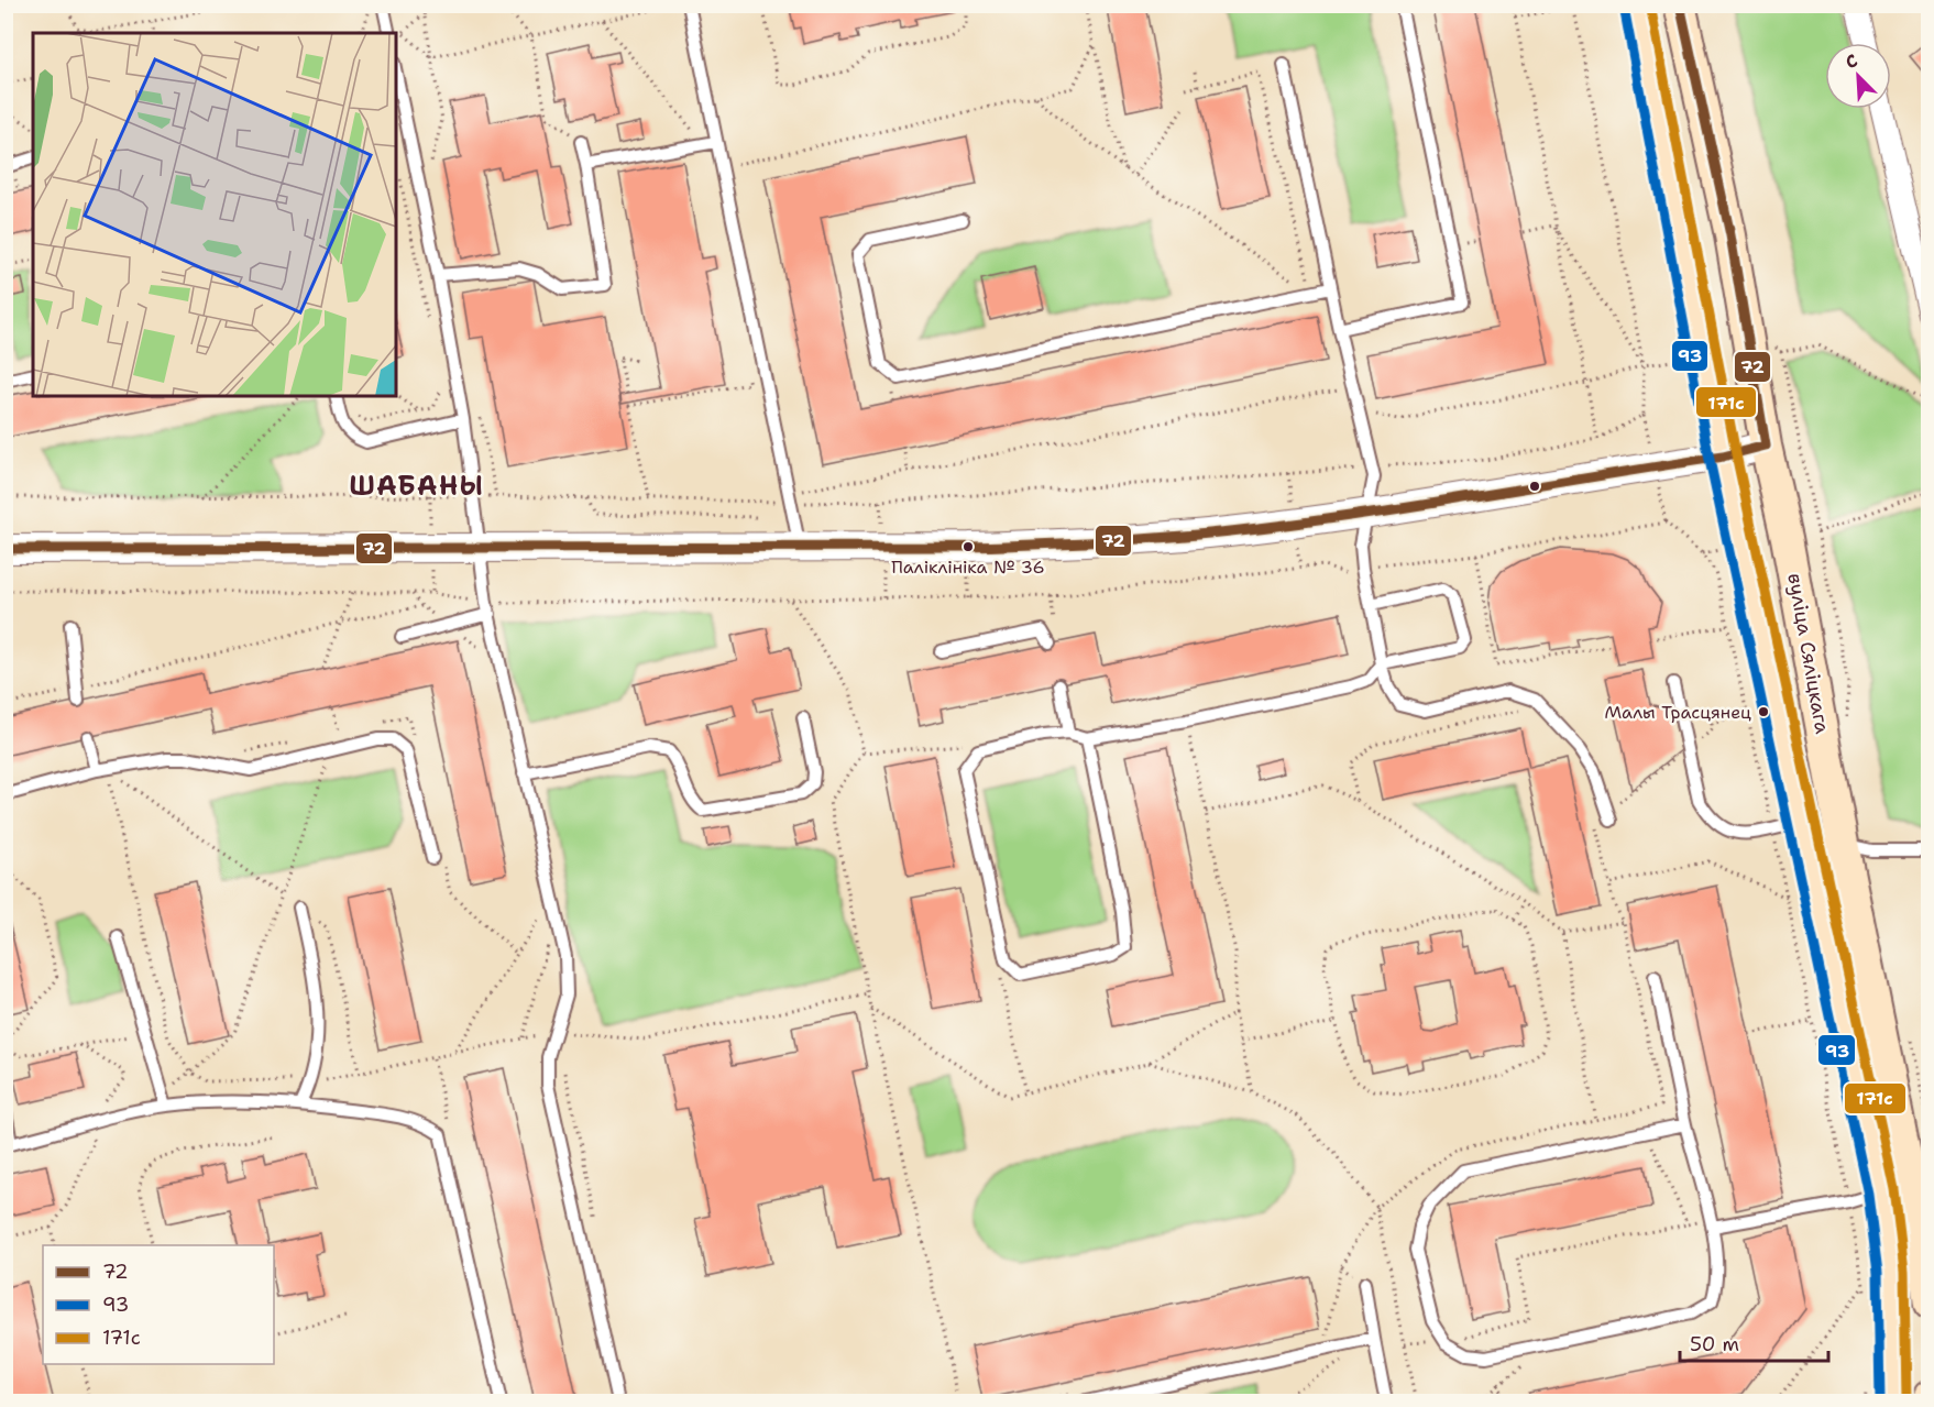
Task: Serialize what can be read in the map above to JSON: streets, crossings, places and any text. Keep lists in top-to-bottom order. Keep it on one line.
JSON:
{"streets":{"main road":["вуліца Сяліцкага"]},"districts":["ШАБАНЫ"],"places":["Паліклініка № 36","Малы Трасцянец"],"lines":["transit line 72","transit line 171с","transit line 93"],"legend":["72","93","171с"],"scale_bar":"50 m","north":"top left"}
